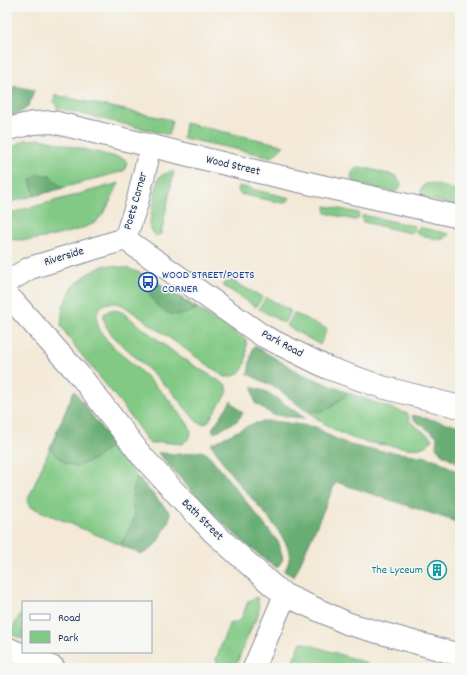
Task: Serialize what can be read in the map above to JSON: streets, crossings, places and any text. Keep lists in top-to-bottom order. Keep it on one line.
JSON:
{"streets":{"street":["Wood Street","Poets Corner","Riverside","Park Road","Bath Street"]},"crossings":[["Poets Corner","Riverside"],["Poets Corner","Park Road"],["Riverside","Park Road"]],"places":{"bus stop":["WOOD STREET/POETS CORNER"],"building":["The Lyceum"]},"legend":["Road","Park"]}
